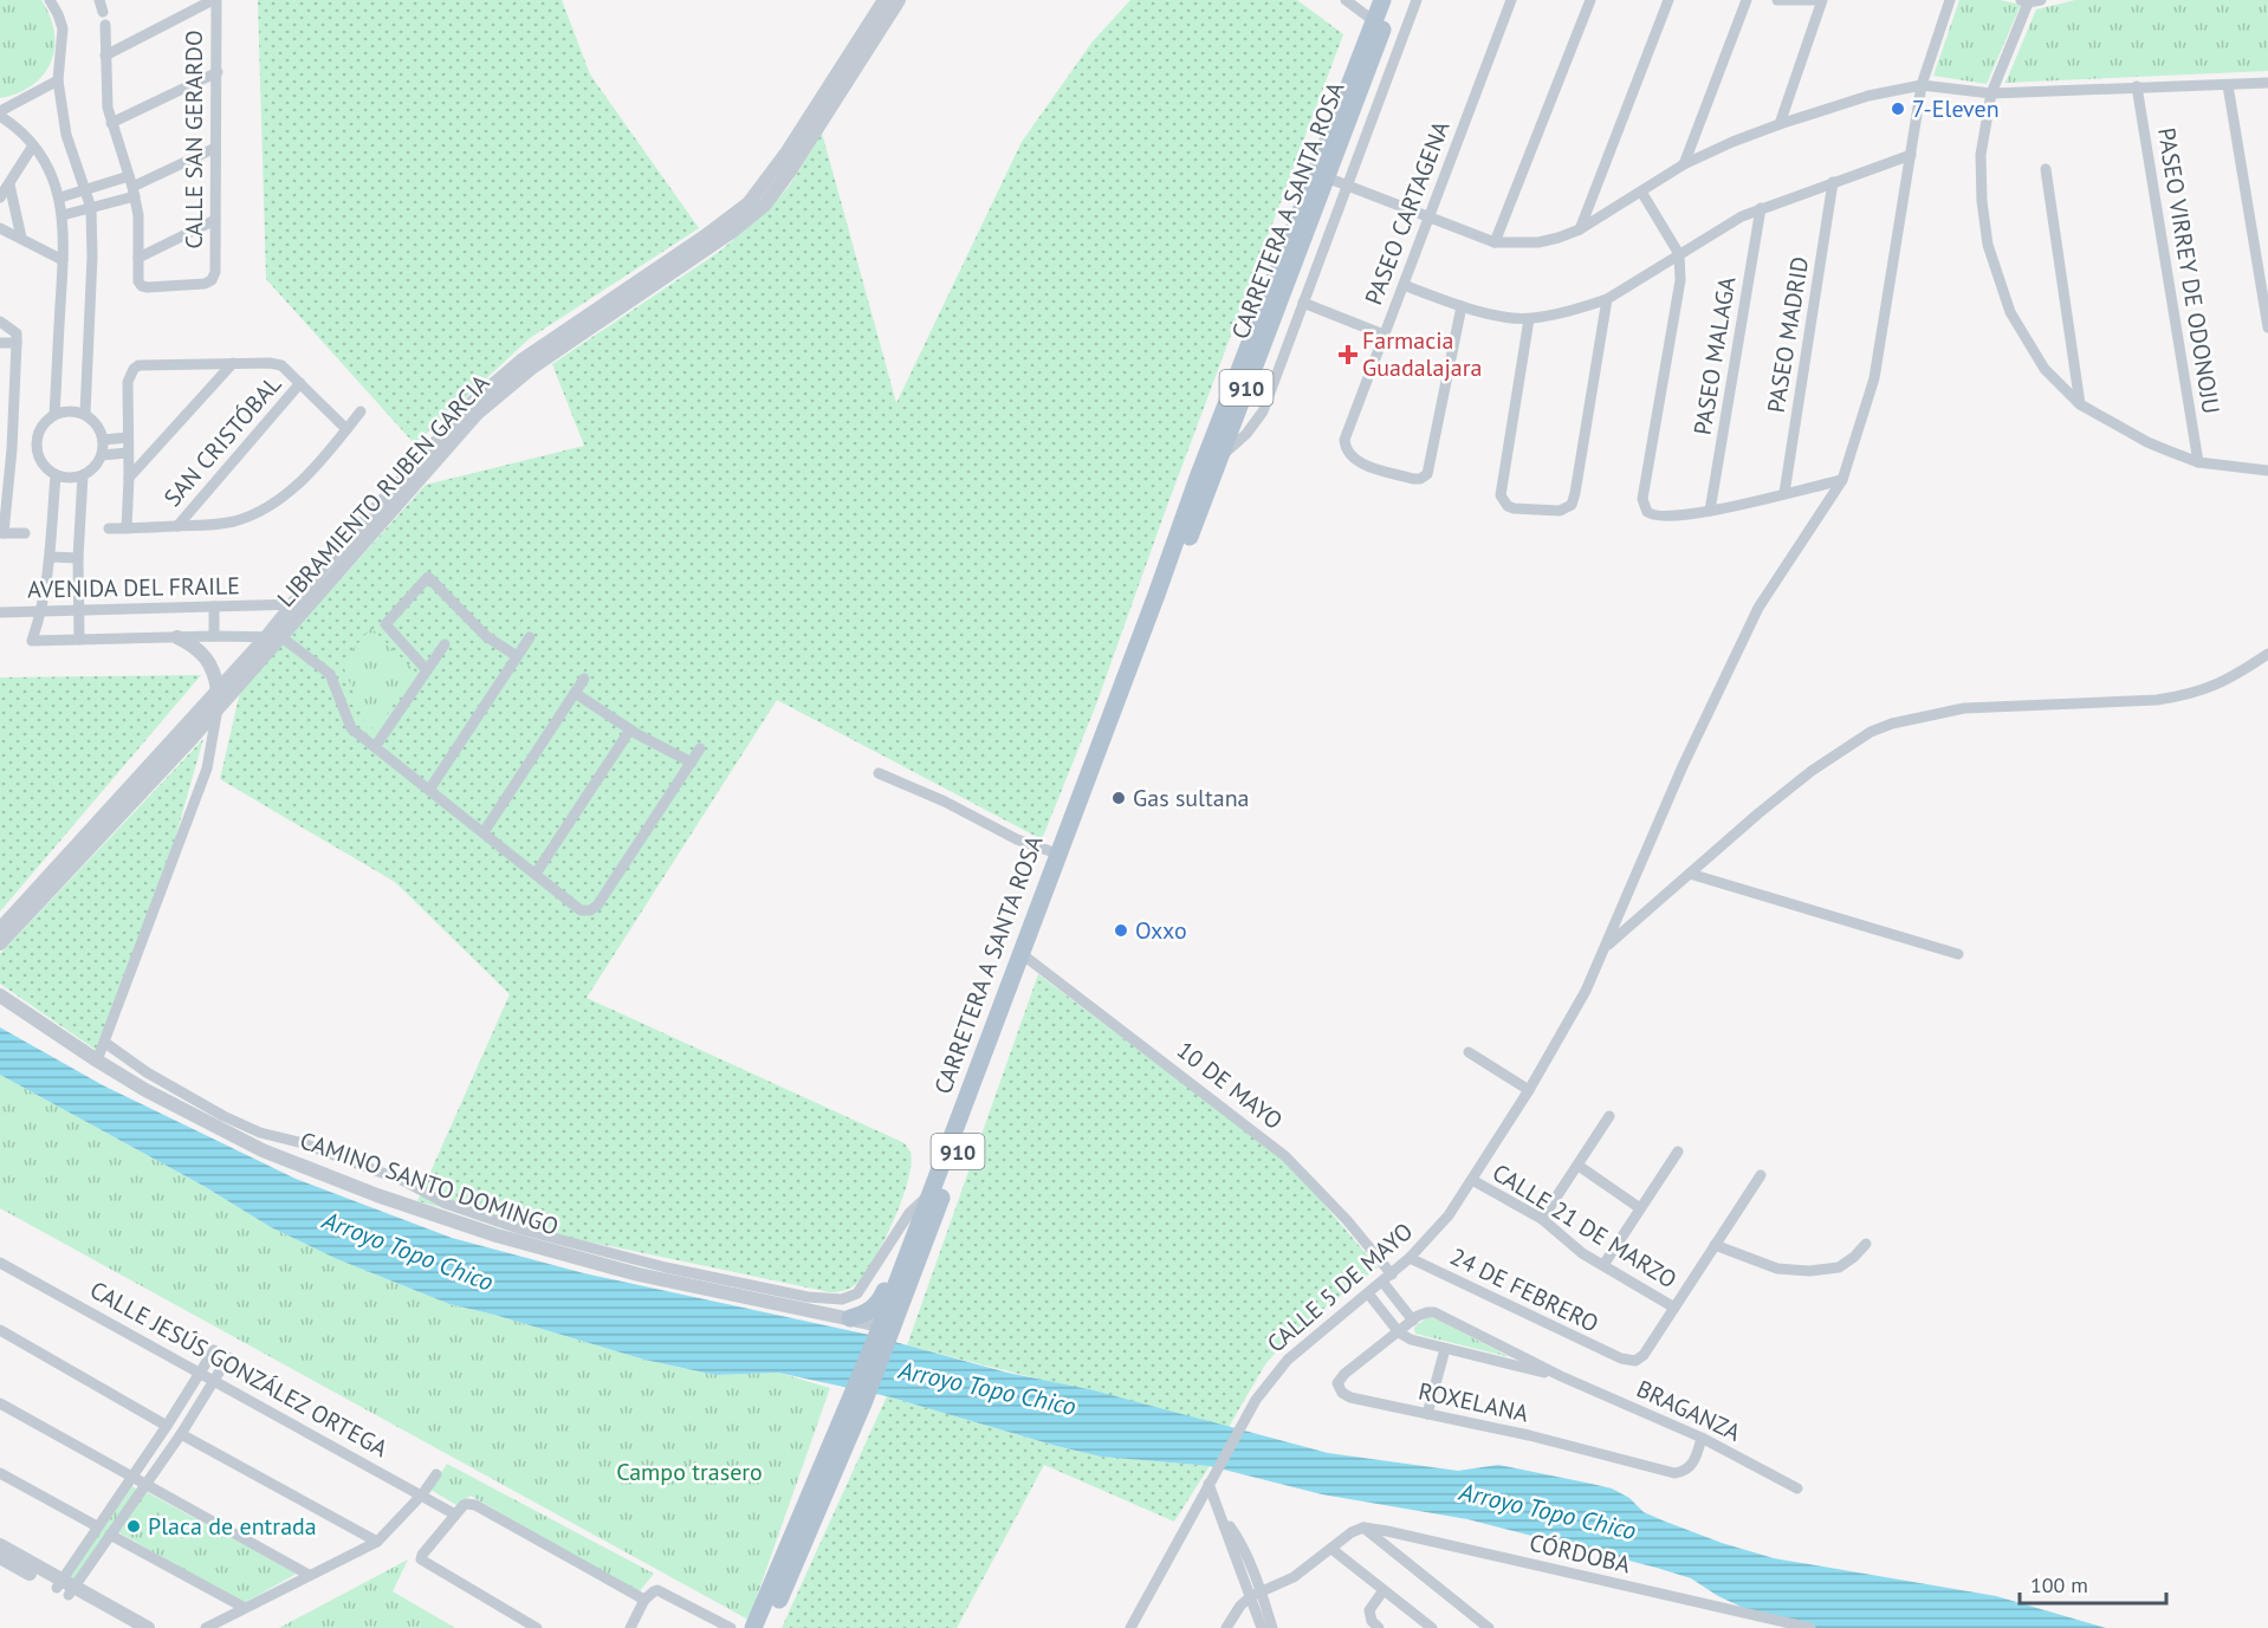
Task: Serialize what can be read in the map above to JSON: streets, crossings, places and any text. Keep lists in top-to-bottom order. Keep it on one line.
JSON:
{"streets":{"main road":["CARRETERA A SANTA ROSA","910"],"street":["CALLE SAN GERARDO","PASEO CARTAGENA","PASEO VIRREY DE ODONOJU","PASEO MADRID","PASEO MALAGA","SAN CRISTÓBAL","LIBRAMIENTO RUBEN GARCIA","AVENIDA DEL FRAILE","10 DE MAYO","CAMINO SANTO DOMINGO","CALLE 21 DE MARZO","CALLE 5 DE MAYO","24 DE FEBRERO","CALLE JESÚS GONZÁLEZ ORTEGA","ROXELANA","BRAGANZA","CÓRDOBA"]},"crossings":[["CARRETERA A SANTA ROSA","10 DE MAYO"],["CARRETERA A SANTA ROSA","CAMINO SANTO DOMINGO"],["LIBRAMIENTO RUBEN GARCIA","AVENIDA DEL FRAILE"],["10 DE MAYO","CALLE 5 DE MAYO"],["CALLE 21 DE MARZO","CALLE 5 DE MAYO"],["CALLE 21 DE MARZO","24 DE FEBRERO"],["CALLE 5 DE MAYO","24 DE FEBRERO"],["ROXELANA","BRAGANZA"]],"water":["Arroyo Topo Chico"],"parks":["Campo trasero"],"places":{"other":["7-Eleven","Gas sultana","Oxxo","Placa de entrada"],"health":["Farmacia Guadalajara"]},"scale_bar":"100 m"}
